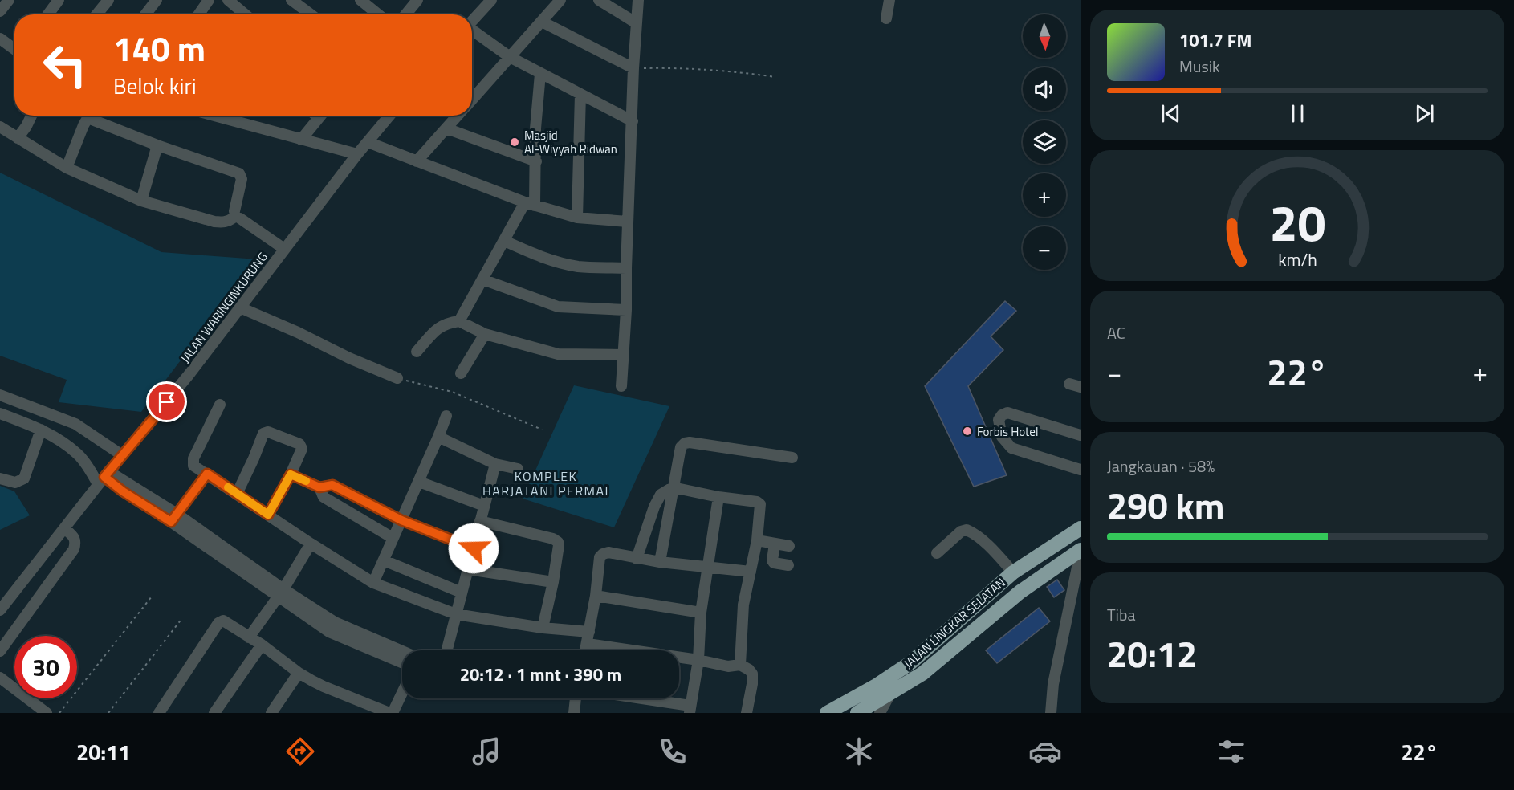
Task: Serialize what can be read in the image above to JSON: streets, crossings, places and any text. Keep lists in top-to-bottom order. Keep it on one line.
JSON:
{"streets":{"highway":["JALAN LINGKAR SELATAN"],"street":["JALAN WARINGINKURUNG"]},"districts":["KOMPLEK HARJATANI PERMAI"],"places":["Masjid Al-Wiyyah Ridwan","Forbis Hotel"],"north":"bottom","page":{"map_buttons":["+","−"],"turn":["140 m","Belok kiri"],"song":["101.7 FM","Musik"],"tile":["AC",["Jangkauan · 58%","290 km"],["Tiba","20:12"]],"heat":["−","22°","+"],"limit":"30","trip":"20:12 · 1 mnt · 390 m","tabs":["20:11","22°"],"gauge":["20","km/h"]}}
